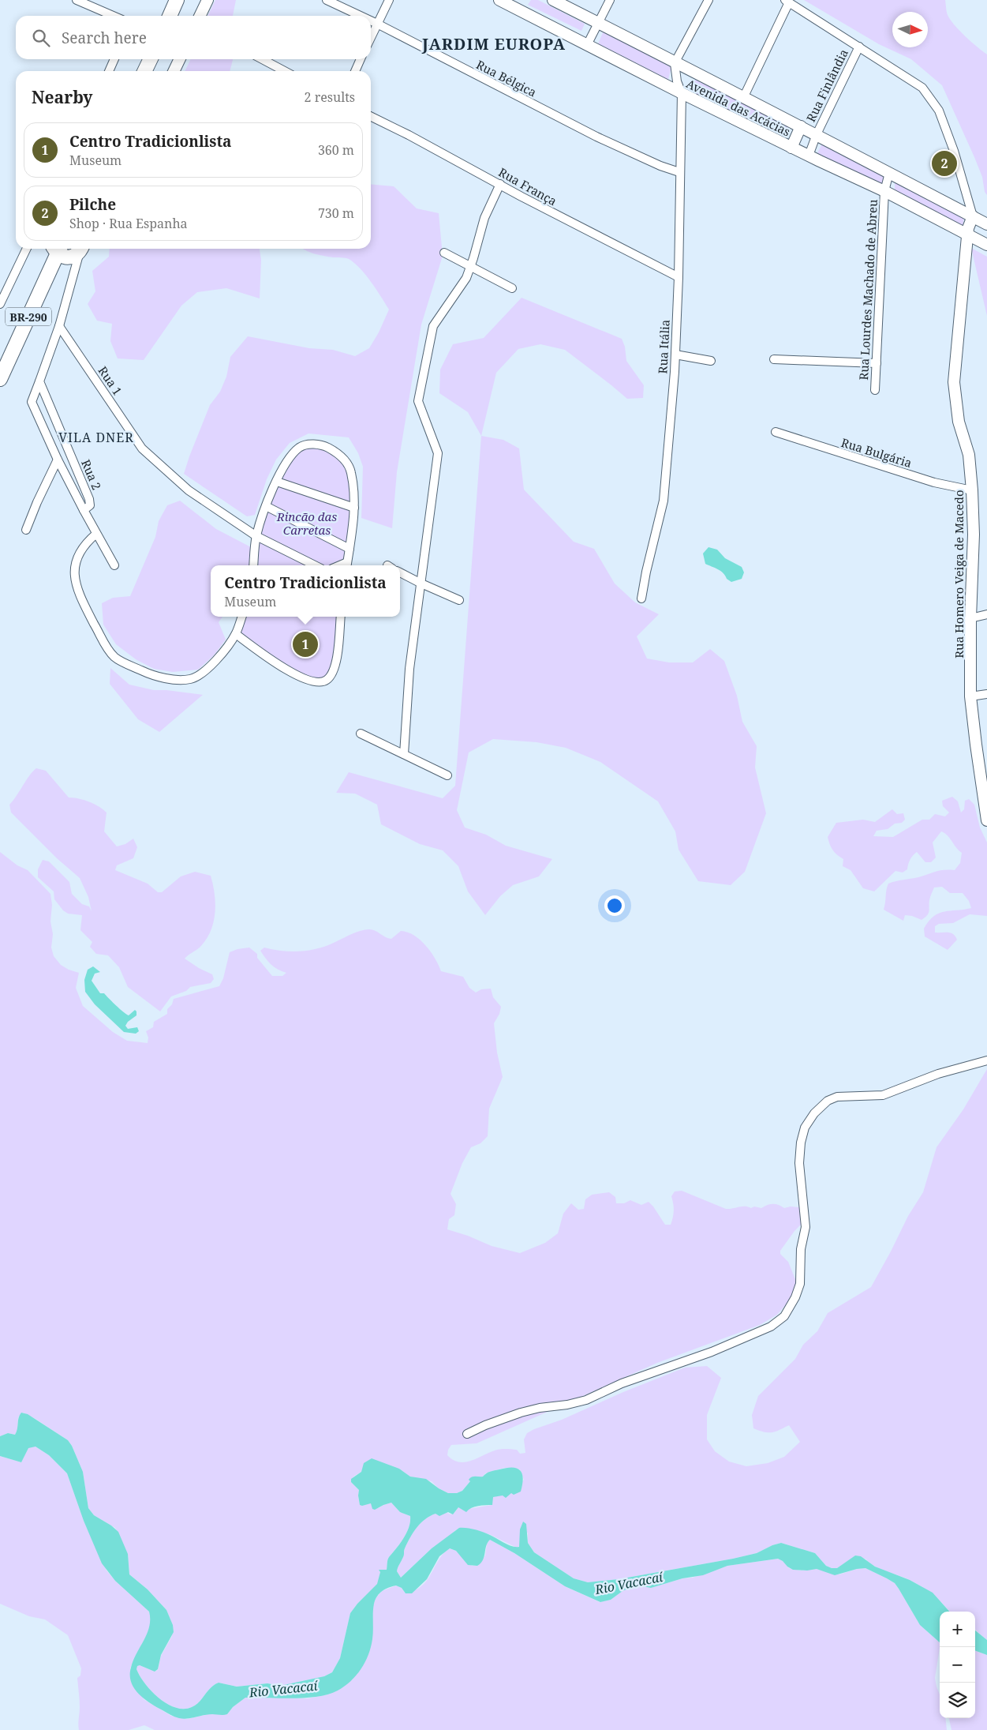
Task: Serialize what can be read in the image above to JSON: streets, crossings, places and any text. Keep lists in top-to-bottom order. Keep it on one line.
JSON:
{"streets":{"highway":["BR-290"],"street":["Rua Bélgica","Rua Finlândia","Avenida das Acácias","Rua França","Rua Lourdes Machado de Abreu","Rua Itália","Rua 1","Rua Bulgária","Rua 2","Rua Homero Veiga de Macedo"]},"crossings":[["Rua Bélgica","Rua Itália"],["Rua Finlândia","Avenida das Acácias"],["Avenida das Acácias","Rua Lourdes Machado de Abreu"],["Avenida das Acácias","Rua Itália"],["Avenida das Acácias","Rua Homero Veiga de Macedo"],["Rua França","Rua Itália"],["Rua 1","Rua 2"],["Rua Bulgária","Rua Homero Veiga de Macedo"]],"districts":["JARDIM EUROPA","VILA DNER"],"water":["Rio Vacacaí"],"parks":["Rincão das Carretas"],"north":"right","page":{"search":"Search here","heading":["Nearby","2 results"],"list":[{"mark":"1","name":"Centro Tradicionlista","note":"Museum","value":"360 m"},{"mark":"2","name":"Pilche","note":"Shop · Rua Espanha","value":"730 m"}],"pins":["2","1"],"popup":["Centro Tradicionlista","Museum"],"map_buttons":["+","−"]}}
